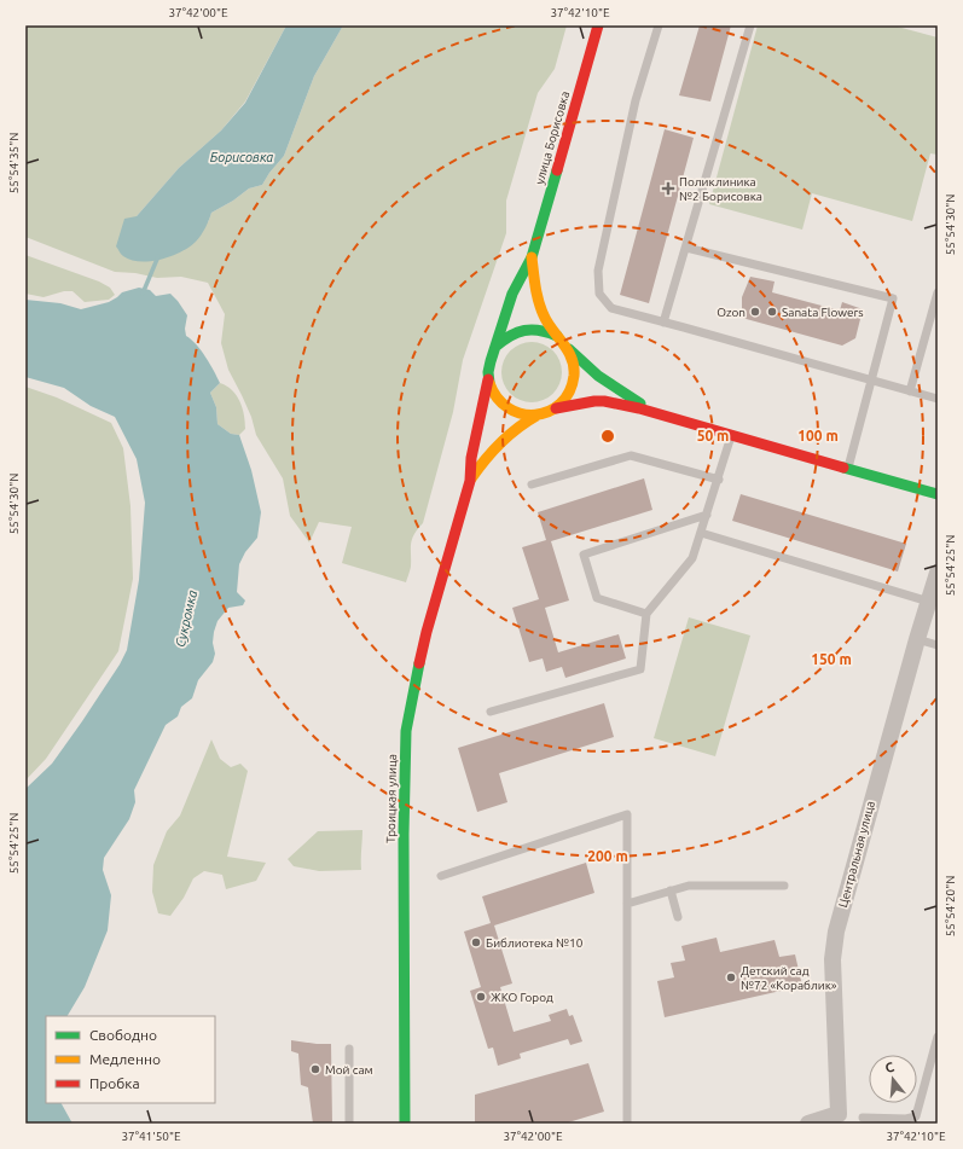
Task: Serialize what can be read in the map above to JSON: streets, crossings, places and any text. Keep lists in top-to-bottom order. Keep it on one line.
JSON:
{"streets":{"street":["улица Борисовка","Троицкая улица","Центральная улица"]},"water":["Борисовка","Сукромка"],"places":{"health":["Поликлиника №2 Борисовка"],"other":["Ozon","Sanata Flowers","Библиотека №10","Детский сад №72 «Кораблик»","ЖКО Город","Мой сам"]},"legend":["Свободно","Медленно","Пробка"],"north":"top","coordinates":["37°42'00\"E","37°42'10\"E","55°54'35\"N","55°54'30\"N","55°54'25\"N","55°54'20\"N","37°41'50\"E"],"rings":["50 m","100 m","150 m","200 m"]}
